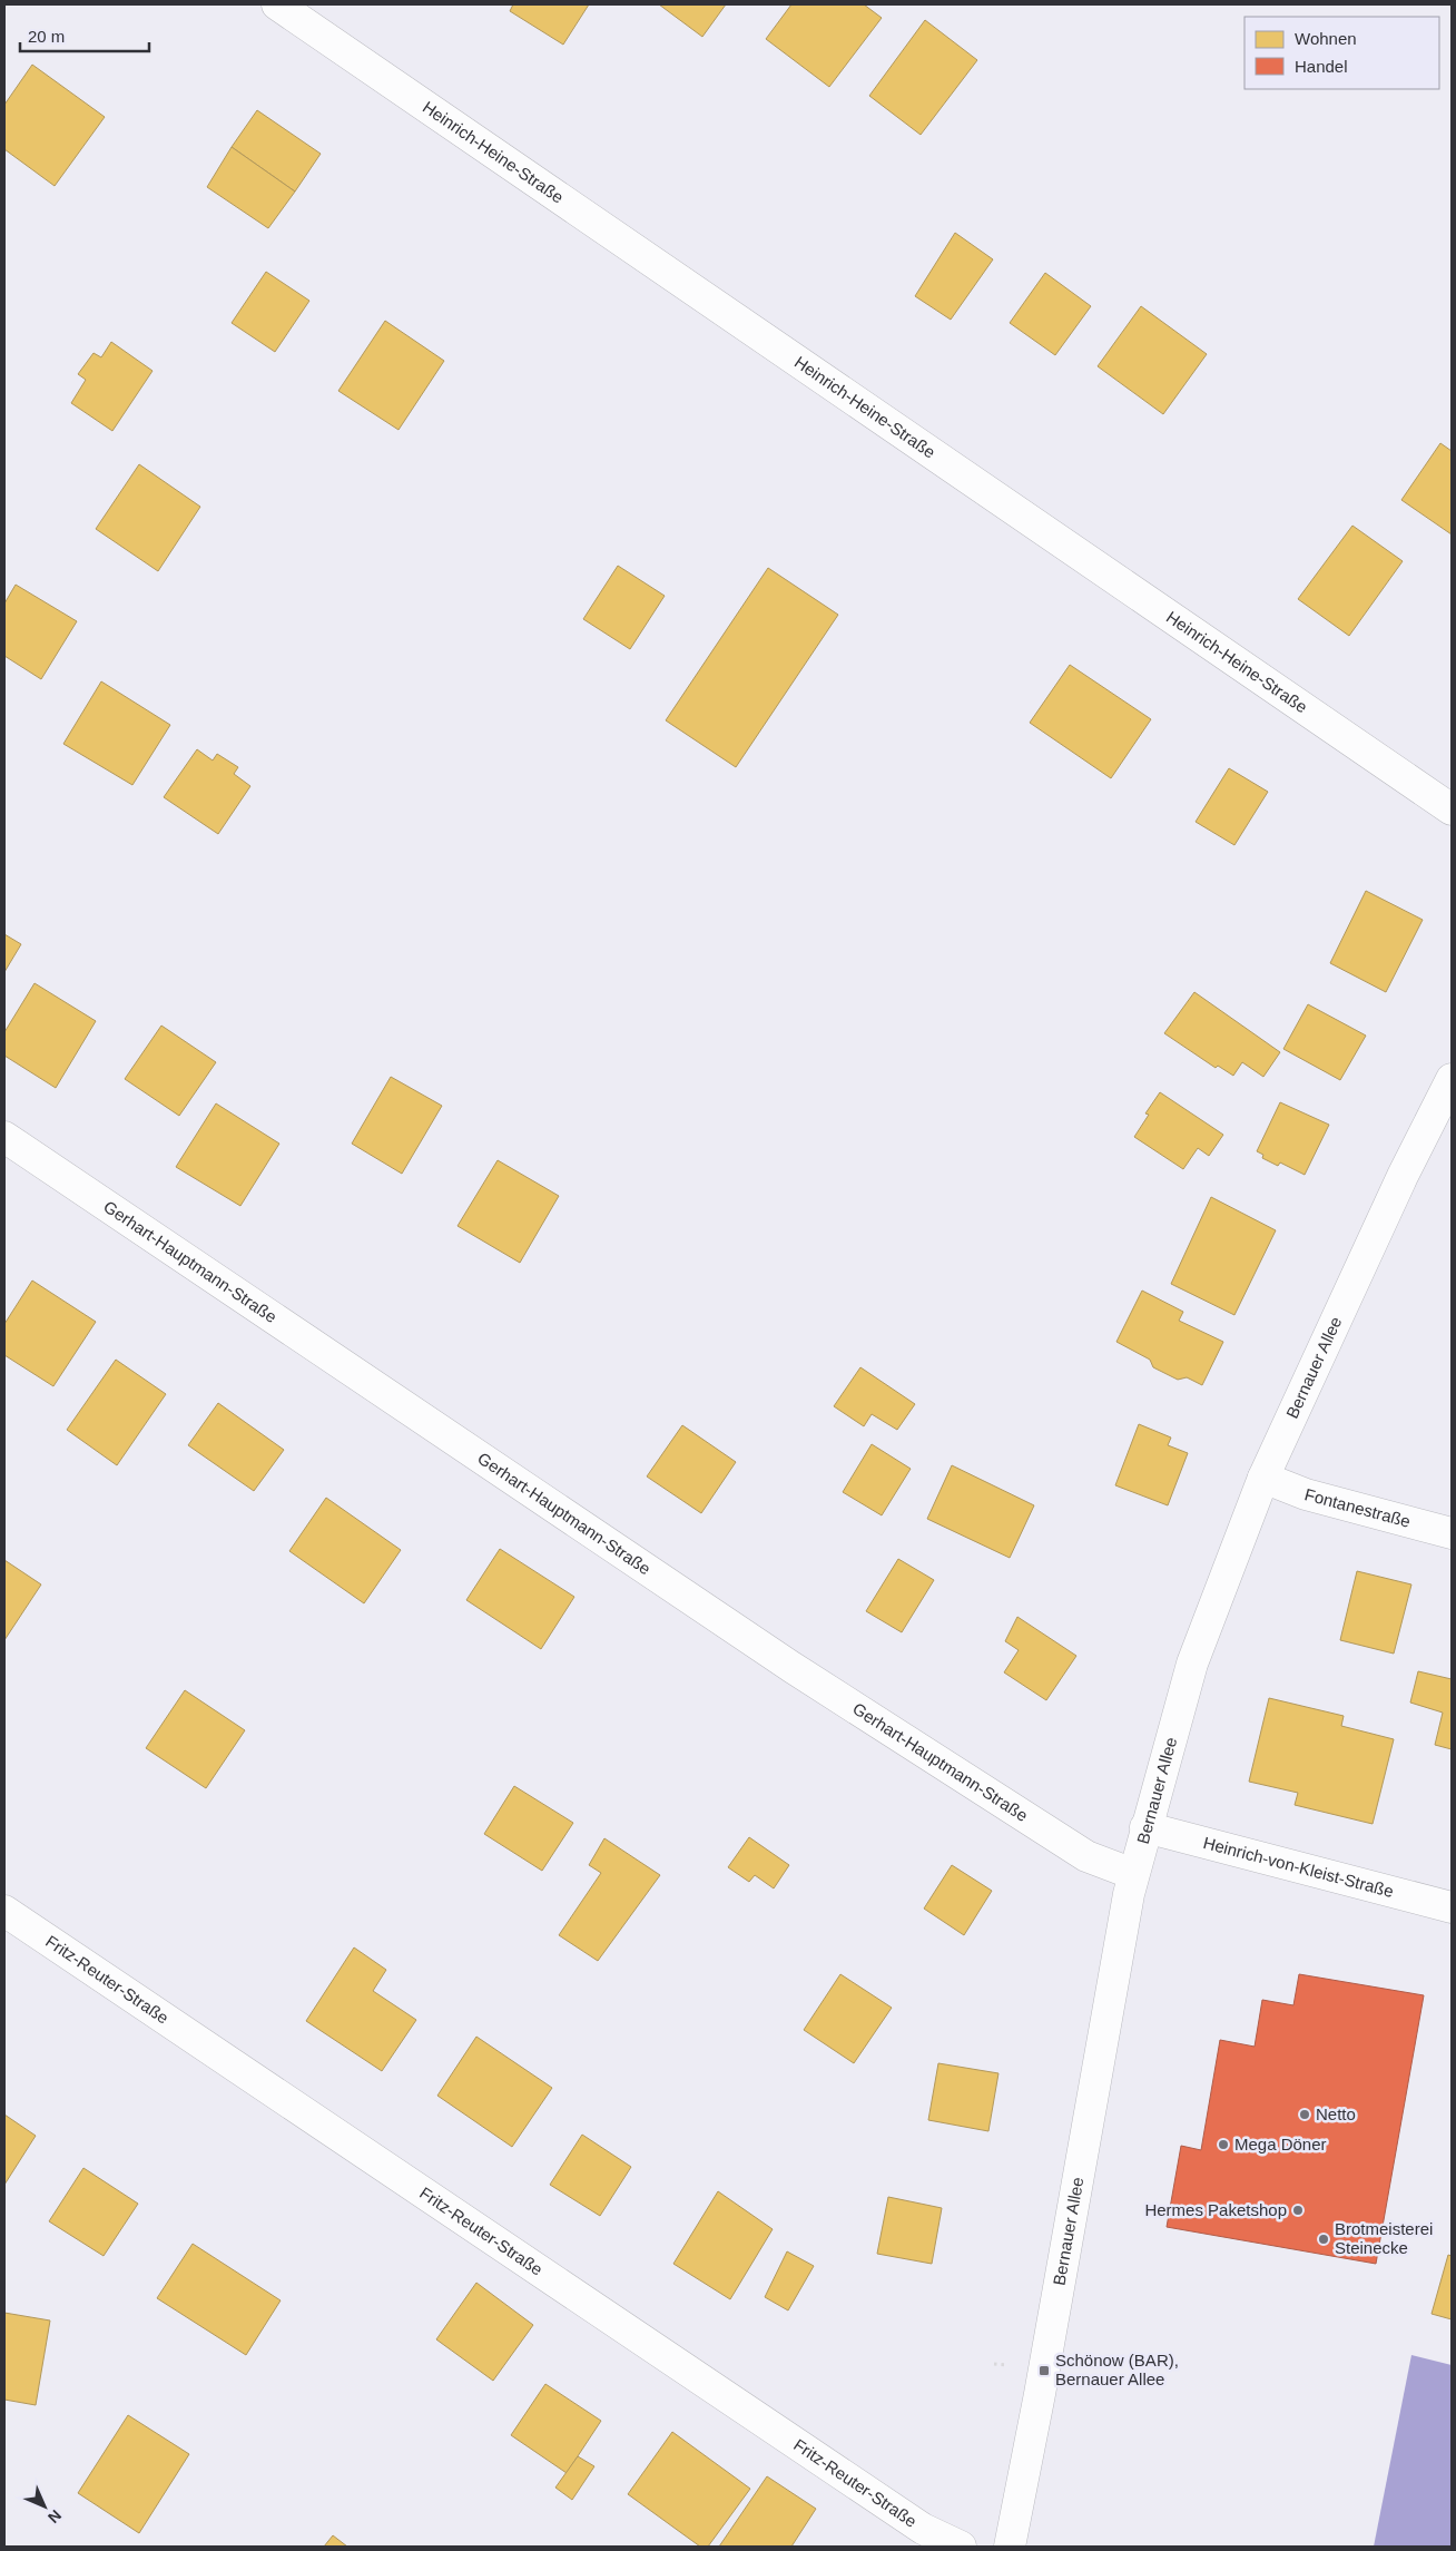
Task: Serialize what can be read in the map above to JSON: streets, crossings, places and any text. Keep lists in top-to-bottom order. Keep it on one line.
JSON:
{"streets":{"street":["Heinrich-Heine-Straße","Gerhart-Hauptmann-Straße","Bernauer Allee","Fontanestraße","Heinrich-von-Kleist-Straße","Fritz-Reuter-Straße"]},"crossings":[["Gerhart-Hauptmann-Straße","Bernauer Allee"],["Bernauer Allee","Fontanestraße"],["Bernauer Allee","Heinrich-von-Kleist-Straße"]],"places":{"other":["Netto","Mega Döner","Hermes Paketshop","Brotmeisterei Steinecke"],"transit":["Schönow (BAR), Bernauer Allee"]},"legend":["Wohnen","Handel"],"scale_bar":"20 m","north":"bottom right"}
